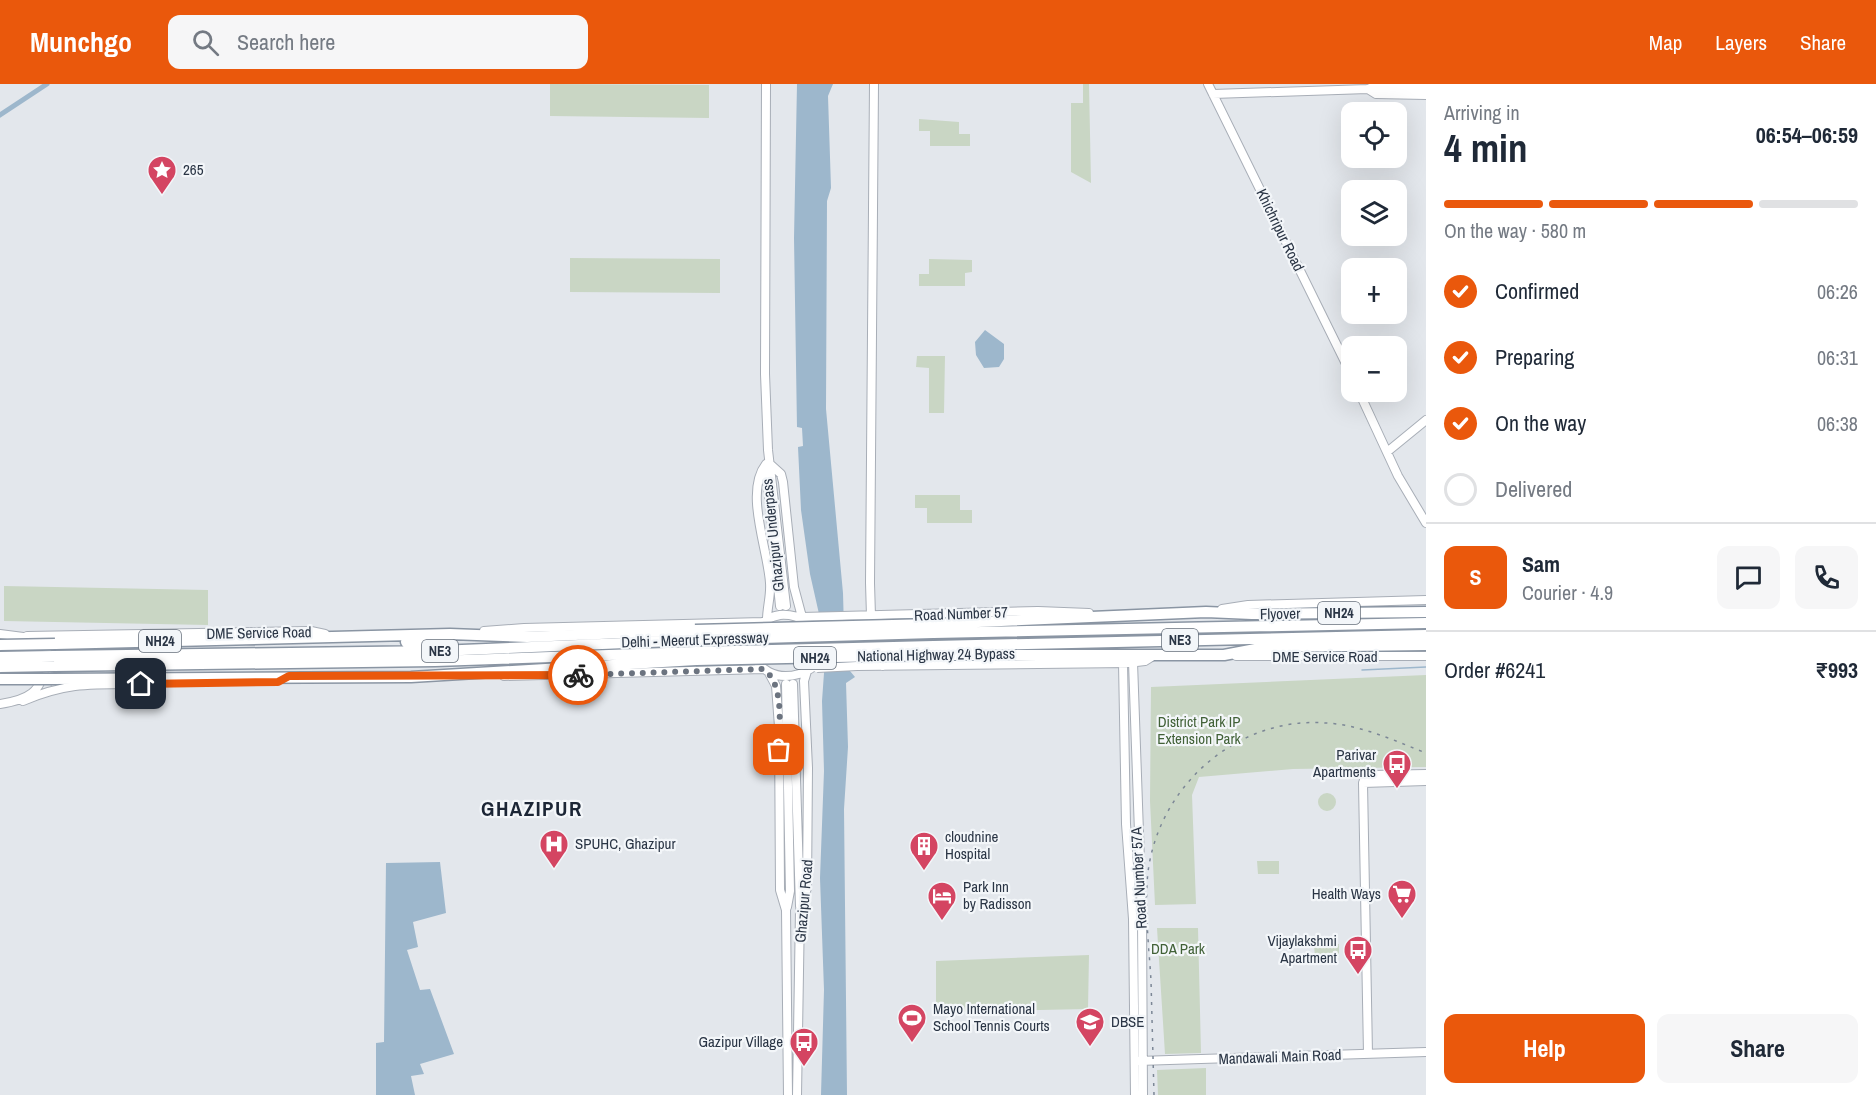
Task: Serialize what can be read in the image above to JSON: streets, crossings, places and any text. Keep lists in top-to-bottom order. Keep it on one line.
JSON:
{"streets":{"highway":["NH24","Flyover","Delhi - Meerut Expressway","NE3","National Highway 24 Bypass"],"street":["Khichripur Road","Ghazipur Underpass","Road Number 57","DME Service Road","Road Number 57A","Ghazipur Road","Mandawali Main Road"]},"crossings":[["NH24","DME Service Road"],["NH24","National Highway 24 Bypass"],["Road Number 57","Flyover"],["Road Number 57","Ghazipur Road"],["Flyover","Delhi - Meerut Expressway"],["DME Service Road","National Highway 24 Bypass"],["Delhi - Meerut Expressway","National Highway 24 Bypass"],["Road Number 57A","Mandawali Main Road"]],"districts":["GHAZIPUR"],"parks":["District Park IP Extension Park","DDA Park"],"places":{"place":["265"],"bus stop":["Parivar Apartments","Vijaylakshmi Apartment","Gazipur Village"],"hospital":["SPUHC, Ghazipur"],"building":["cloudnine Hospital"],"supermarket":["Health Ways"],"hotel":["Park Inn by Radisson"],"sports":["Mayo International School Tennis Courts"],"school or university":["DBSE"]},"page":{"header":"Munchgo","search":"Search here","nav":["Map","Layers","Share"],"heading":["4 min","Arriving in","06:54–06:59"],"panel":["Sam","Courier · 4.9","Order #6241","₹993"],"map_buttons":["+","−"],"bar":"On the way · 580 m","list":[["Confirmed","06:26"],["Preparing","06:31"],["On the way","06:38"],"Delivered"],"round":"S","buttons":["Help","Share"]}}
